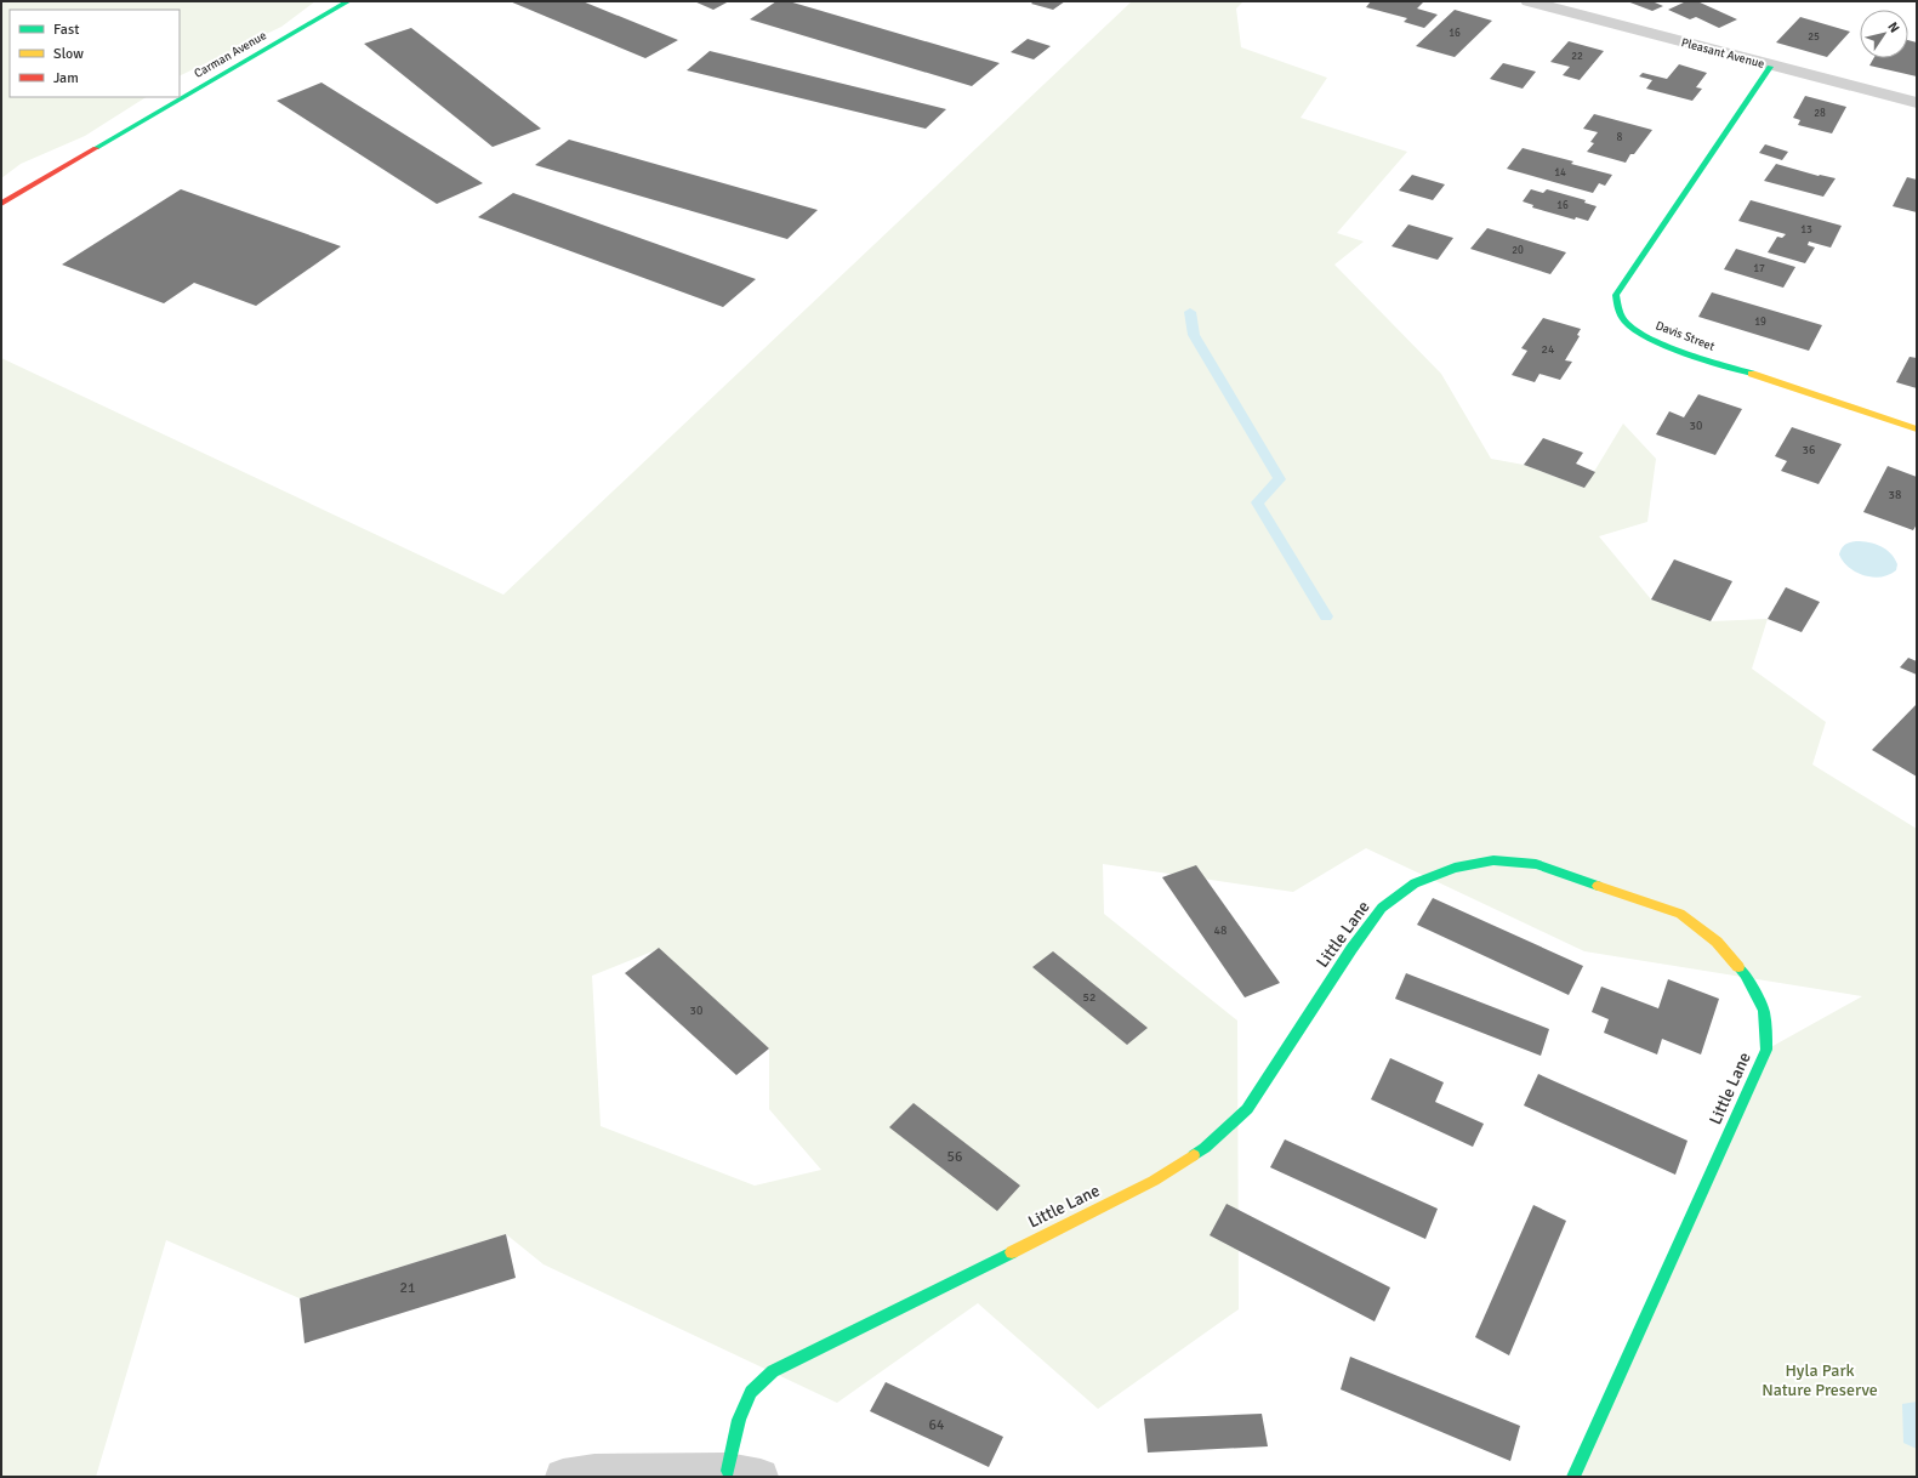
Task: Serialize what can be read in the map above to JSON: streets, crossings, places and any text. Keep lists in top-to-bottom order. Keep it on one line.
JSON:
{"streets":{"street":["Pleasant Avenue","Carman Avenue","Davis Street","Little Lane"]},"crossings":[["Pleasant Avenue","Davis Street"]],"parks":["Hyla Park Nature Preserve"],"house_numbers":["16","25","22","28","8","14","16","13","20","17","19","24","30","36","38","48","52","30","56","21","64"],"legend":["Fast","Slow","Jam"],"north":"top right"}
